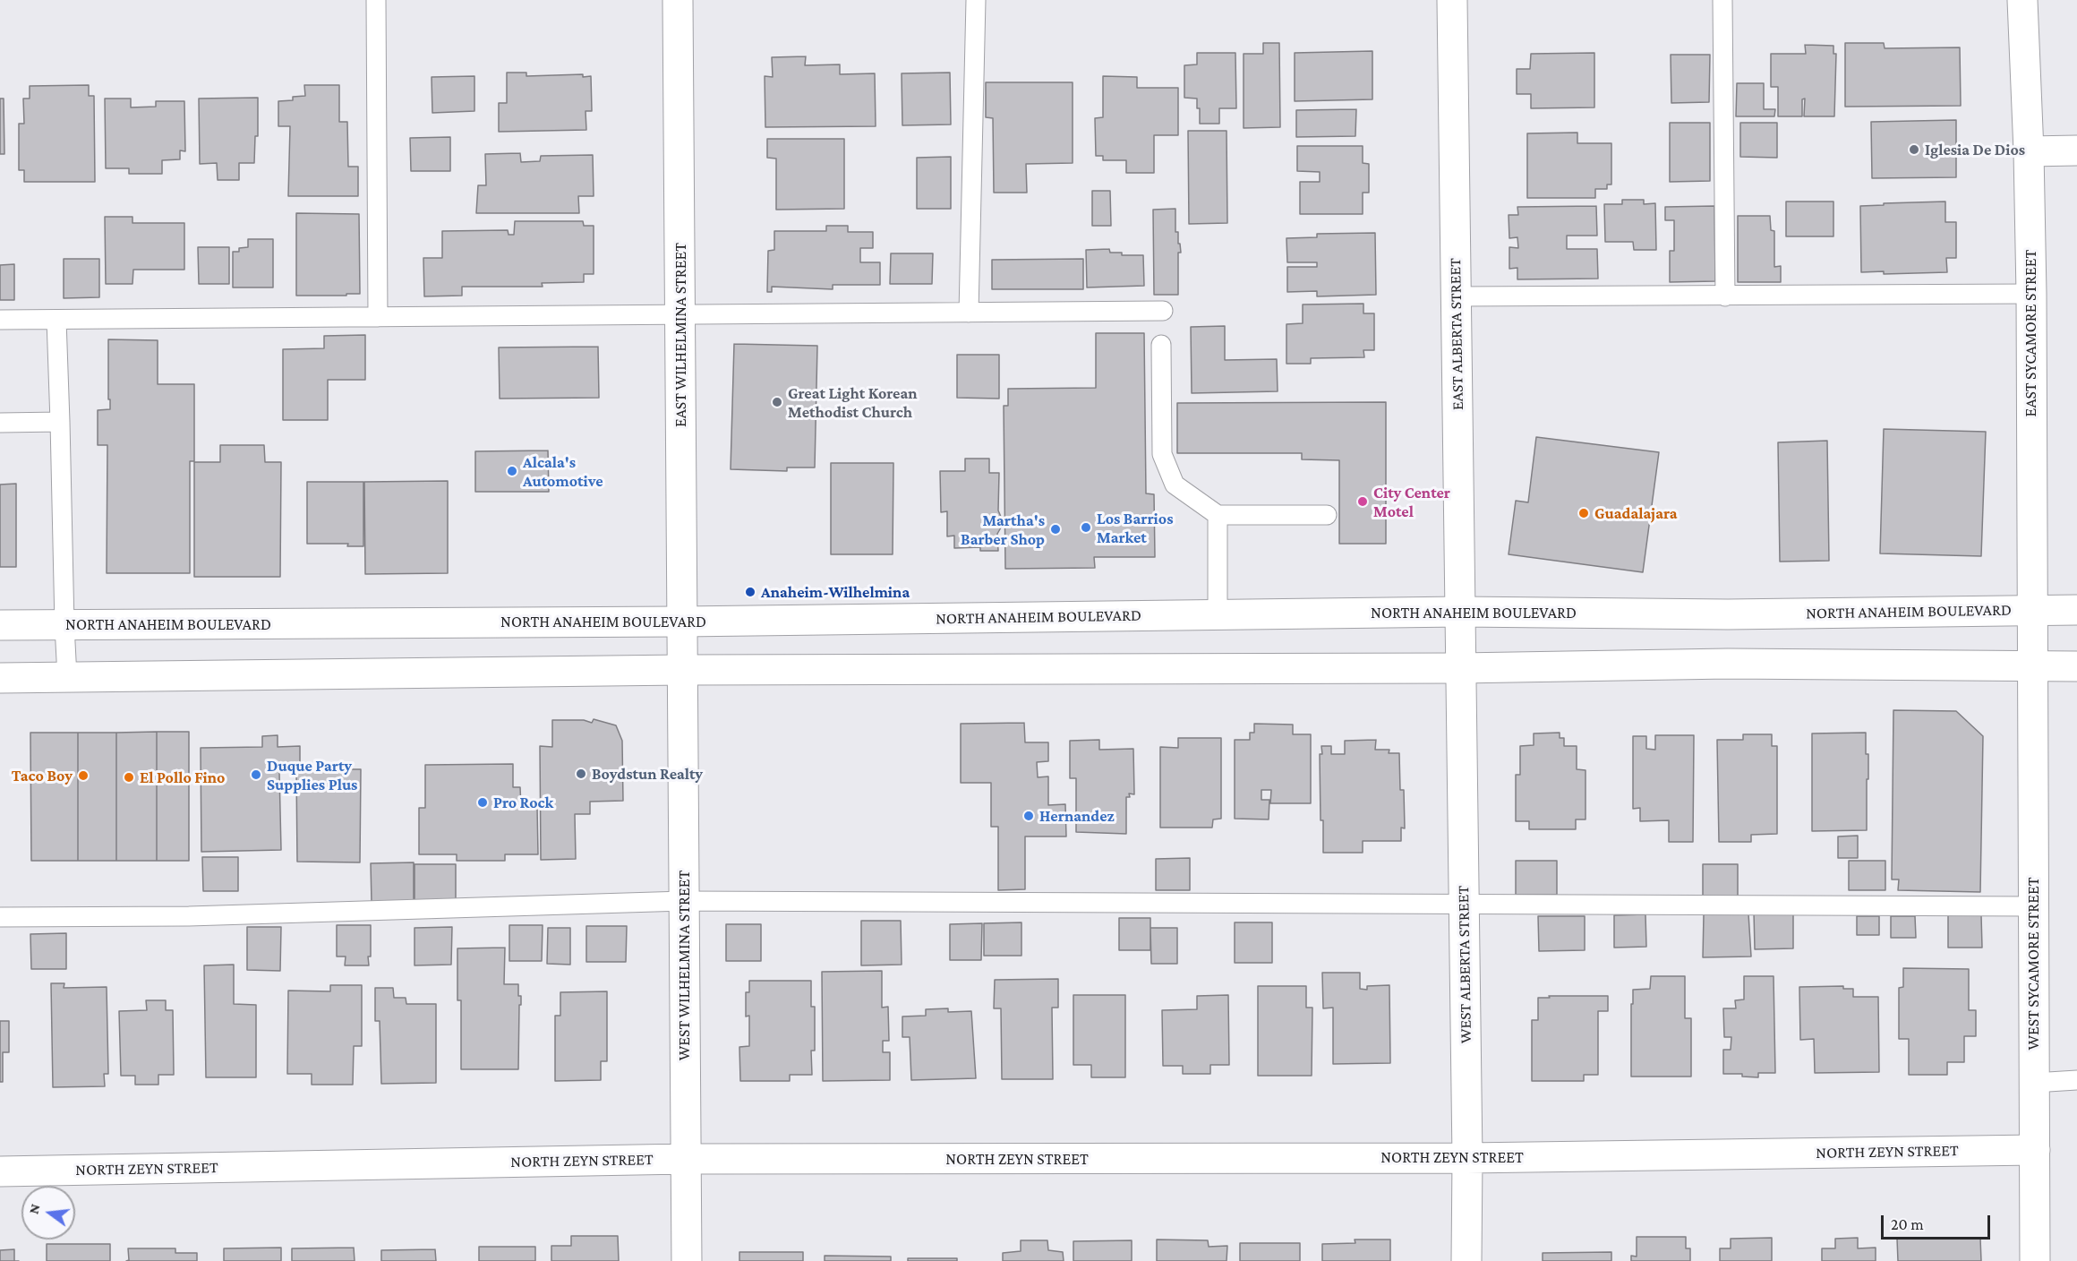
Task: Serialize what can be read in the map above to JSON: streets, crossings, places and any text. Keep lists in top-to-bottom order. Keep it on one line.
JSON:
{"streets":{"street":["EAST SYCAMORE STREET","EAST ALBERTA STREET","EAST WILHELMINA STREET","NORTH ANAHEIM BOULEVARD","WEST SYCAMORE STREET","WEST ALBERTA STREET","WEST WILHELMINA STREET","NORTH ZEYN STREET"]},"crossings":[["EAST SYCAMORE STREET","NORTH ANAHEIM BOULEVARD"],["EAST SYCAMORE STREET","WEST SYCAMORE STREET"],["EAST ALBERTA STREET","NORTH ANAHEIM BOULEVARD"],["EAST ALBERTA STREET","WEST ALBERTA STREET"],["EAST WILHELMINA STREET","NORTH ANAHEIM BOULEVARD"],["EAST WILHELMINA STREET","WEST WILHELMINA STREET"],["WEST SYCAMORE STREET","NORTH ZEYN STREET"],["WEST ALBERTA STREET","NORTH ZEYN STREET"],["WEST WILHELMINA STREET","NORTH ZEYN STREET"]],"places":["Iglesia De Dios","Great Light Korean Methodist Church","Alcala's Automotive","City Center Motel","Guadalajara","Los Barrios Market","Martha's Barber Shop","Anaheim-Wilhelmina","Boydstun Realty","Duque Party Supplies Plus","Taco Boy","El Pollo Fino","Pro Rock","Hernandez"],"scale_bar":"20 m","north":"left"}
